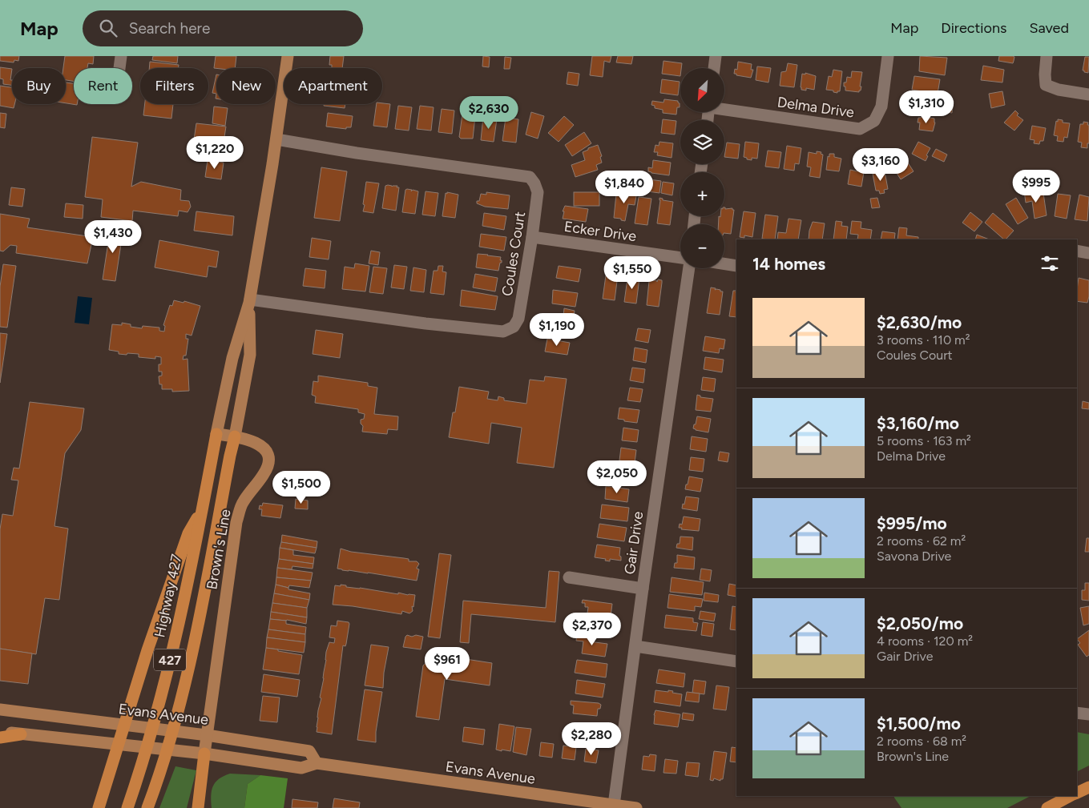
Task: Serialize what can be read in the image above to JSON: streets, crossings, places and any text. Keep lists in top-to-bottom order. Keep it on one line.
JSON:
{"streets":{"highway":["Highway 427","427"],"main road":["Brown's Line","Evans Avenue"],"street":["Delma Drive","Ecker Drive","Coules Court","Gair Drive"]},"crossings":[["Ecker Drive","Coules Court"],["Gair Drive","Evans Avenue"],["Brown's Line","427"],["Brown's Line","Evans Avenue"]],"north":"bottom left","page":{"header":"Map","search":"Search here","nav":["Map","Directions","Saved"],"map_buttons":["+","−"],"chip":["Buy","Rent","Filters","New","Apartment"],"price":["$1,310","$2,630","$1,220","$3,160","$995","$1,840","$1,430","$1,550","$1,190","$2,050","$1,500","$2,370","$961","$2,280"],"heading":"14 homes","list":[{"name":"$2,630/mo","note":"3 rooms · 110 m² · Coules Court"},{"name":"$3,160/mo","note":"5 rooms · 163 m² · Delma Drive"},{"name":"$995/mo","note":"2 rooms · 62 m² · Savona Drive"},{"name":"$2,050/mo","note":"4 rooms · 120 m² · Gair Drive"},{"name":"$1,500/mo","note":"2 rooms · 68 m² · Brown's Line"}]}}
